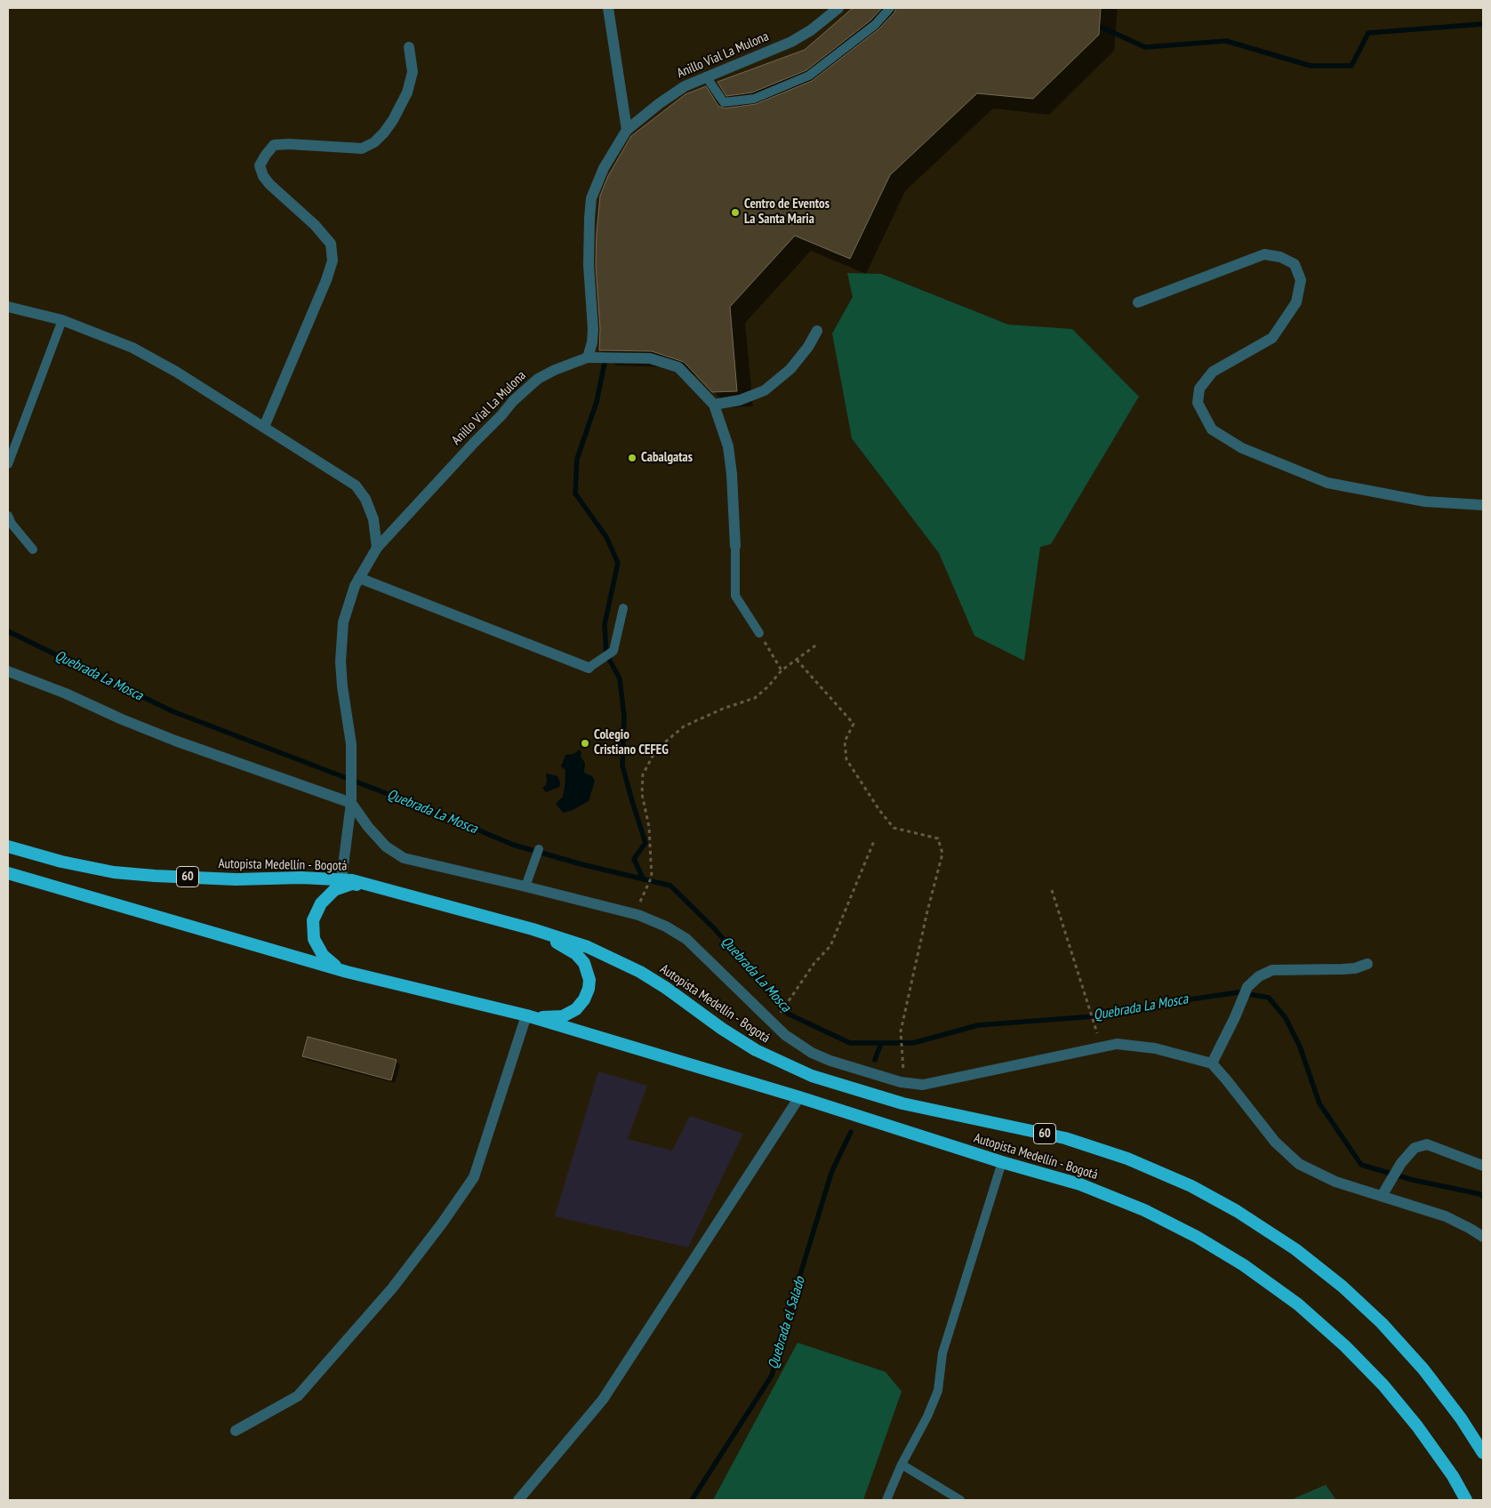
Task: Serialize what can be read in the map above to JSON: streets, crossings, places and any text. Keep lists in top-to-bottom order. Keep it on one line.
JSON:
{"streets":{"highway":["Autopista Medellín - Bogotá","60"],"street":["Anillo Vial La Mulona"]},"crossings":[["Anillo Vial La Mulona","Autopista Medellín - Bogotá"]],"water":["Quebrada La Mosca","Quebrada el Salado"],"places":["Centro de Eventos La Santa Maria","Cabalgatas","Colegio Cristiano CEFEG"]}
